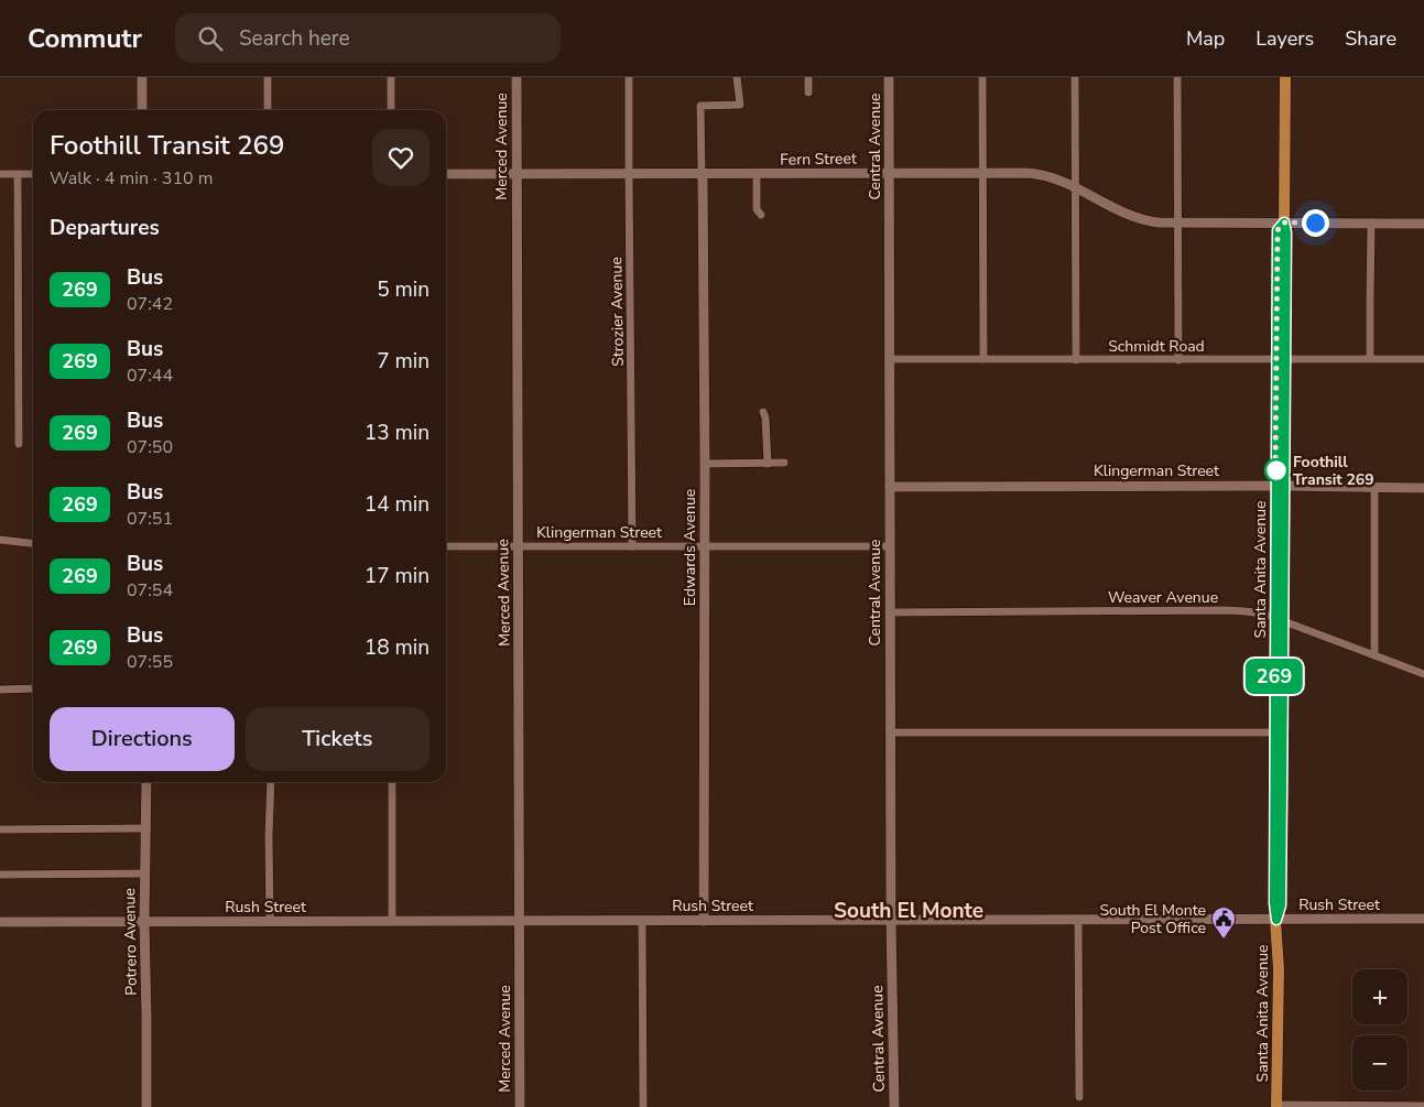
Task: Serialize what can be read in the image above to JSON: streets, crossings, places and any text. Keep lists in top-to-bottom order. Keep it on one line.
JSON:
{"streets":{"main road":["Santa Anita Avenue"],"street":["Merced Avenue","Central Avenue","Fern Street","Strozier Avenue","Schmidt Road","Klingerman Street","Edwards Avenue","Weaver Avenue","Rush Street","Potrero Avenue"]},"crossings":[["Merced Avenue","Fern Street"],["Merced Avenue","Klingerman Street"],["Merced Avenue","Rush Street"],["Central Avenue","Fern Street"],["Central Avenue","Schmidt Road"],["Central Avenue","Klingerman Street"],["Central Avenue","Weaver Avenue"],["Central Avenue","Rush Street"],["Fern Street","Strozier Avenue"],["Fern Street","Edwards Avenue"],["Fern Street","Santa Anita Avenue"],["Strozier Avenue","Klingerman Street"],["Schmidt Road","Santa Anita Avenue"],["Klingerman Street","Edwards Avenue"],["Klingerman Street","Santa Anita Avenue"],["Edwards Avenue","Rush Street"],["Santa Anita Avenue","Weaver Avenue"],["Santa Anita Avenue","Rush Street"],["Rush Street","Potrero Avenue"]],"districts":["South El Monte"],"places":{"other":["Foothill Transit 269"],"public building":["South El Monte Post Office"]},"lines":["bus line 269"],"page":{"header":"Commutr","search":"Search here","nav":["Map","Layers","Share"],"on_map":"269","heading":[["Foothill Transit 269","Walk · 4 min · 310 m"],"Departures"],"list":[{"mark":"269","name":"Bus","note":"07:42","value":"5 min"},{"mark":"269","name":"Bus","note":"07:44","value":"7 min"},{"mark":"269","name":"Bus","note":"07:50","value":"13 min"},{"mark":"269","name":"Bus","note":"07:51","value":"14 min"},{"mark":"269","name":"Bus","note":"07:54","value":"17 min"},{"mark":"269","name":"Bus","note":"07:55","value":"18 min"}],"buttons":["Directions","Tickets"],"map_buttons":["+","−"]}}
